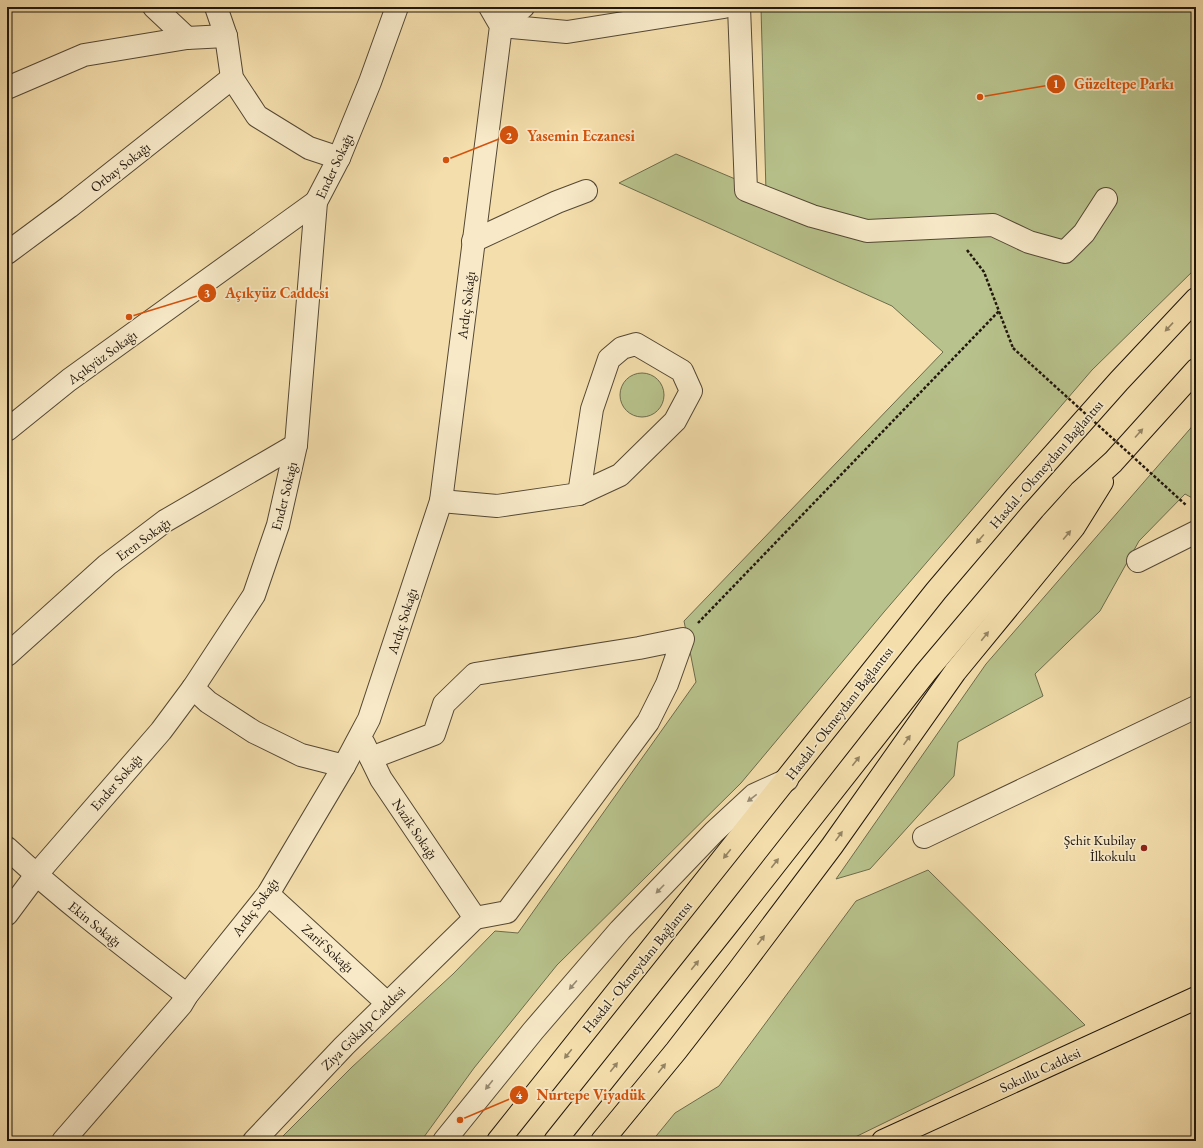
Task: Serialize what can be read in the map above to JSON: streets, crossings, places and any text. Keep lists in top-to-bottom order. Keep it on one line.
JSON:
{"streets":{"main road":["Hasdal - Okmeydanı Bağlantısı","Sokullu Caddesi"],"street":["Ender Sokağı","Orbay Sokağı","Ardıç Sokağı","Açıkyüz Sokağı","Eren Sokağı","Nazik Sokağı","Ekin Sokağı","Zarif Sokağı","Ziya Gökalp Caddesi"]},"crossings":[["Ender Sokağı","Açıkyüz Sokağı"],["Ender Sokağı","Eren Sokağı"],["Ender Sokağı","Ekin Sokağı"],["Ardıç Sokağı","Nazik Sokağı"],["Ardıç Sokağı","Ekin Sokağı"],["Ardıç Sokağı","Zarif Sokağı"],["Nazik Sokağı","Ziya Gökalp Caddesi"],["Zarif Sokağı","Ziya Gökalp Caddesi"]],"places":["Güzeltepe Parkı","Yasemin Eczanesi","Açıkyüz Caddesi","Şehit Kubilay İlkokulu","Nurtepe Viyadük"]}
